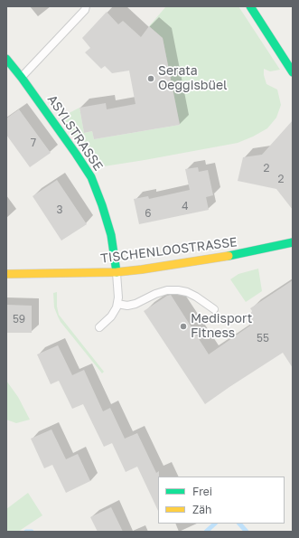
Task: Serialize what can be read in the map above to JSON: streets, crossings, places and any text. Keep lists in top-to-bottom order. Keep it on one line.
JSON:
{"streets":{"street":["ASYLSTRASSE","TISCHENLOOSTRASSE"]},"crossings":[["ASYLSTRASSE","TISCHENLOOSTRASSE"]],"places":["Serata Oeggisbüel","Medisport Fitness"],"house_numbers":["7","2","2","4","3","6","59","55"],"legend":["Frei","Zäh"]}
